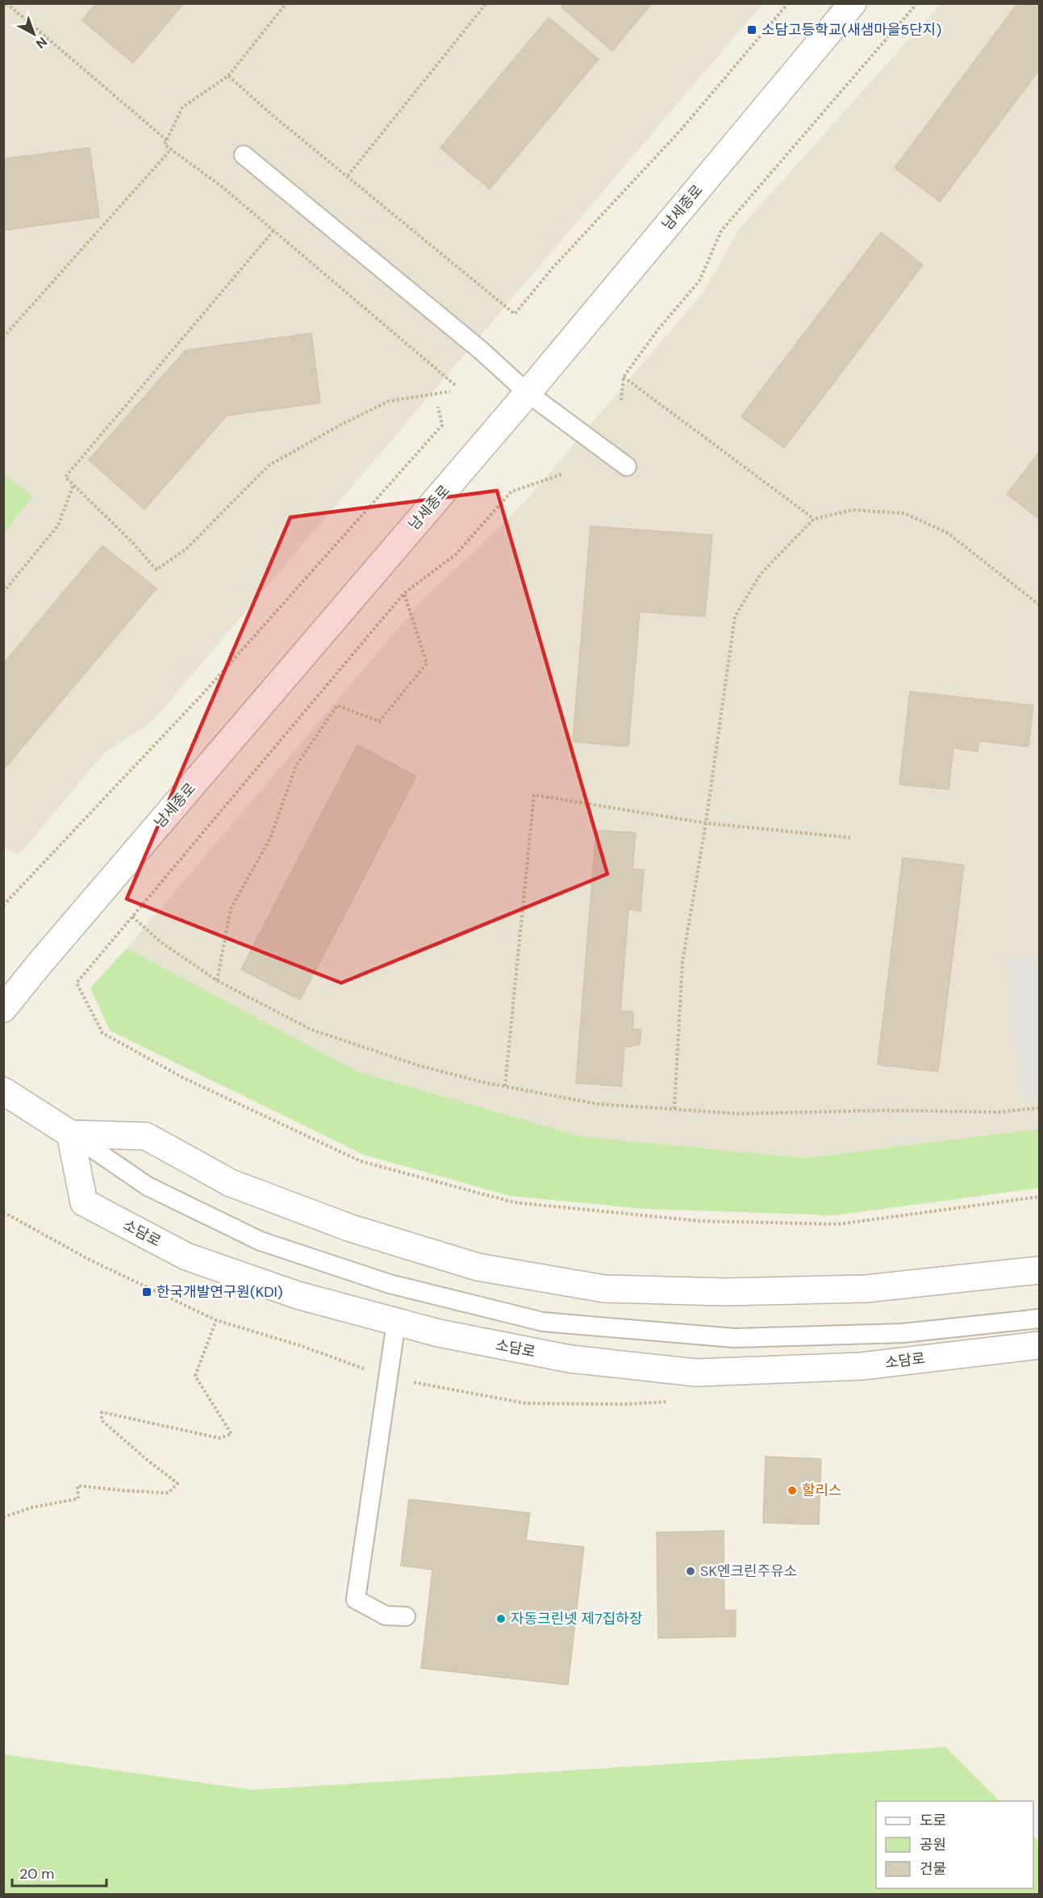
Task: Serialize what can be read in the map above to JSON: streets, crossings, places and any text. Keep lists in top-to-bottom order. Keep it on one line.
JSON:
{"streets":{"street":["남세종로","소담로"]},"places":{"transit":["소담고등학교(새샘마을5단지)","한국개발연구원(KDI)"],"other":["할리스","SK엔크린주유소","자동크린넷 제7집하장"]},"legend":["도로","공원","건물"],"scale_bar":"20 m","north":"bottom right"}
